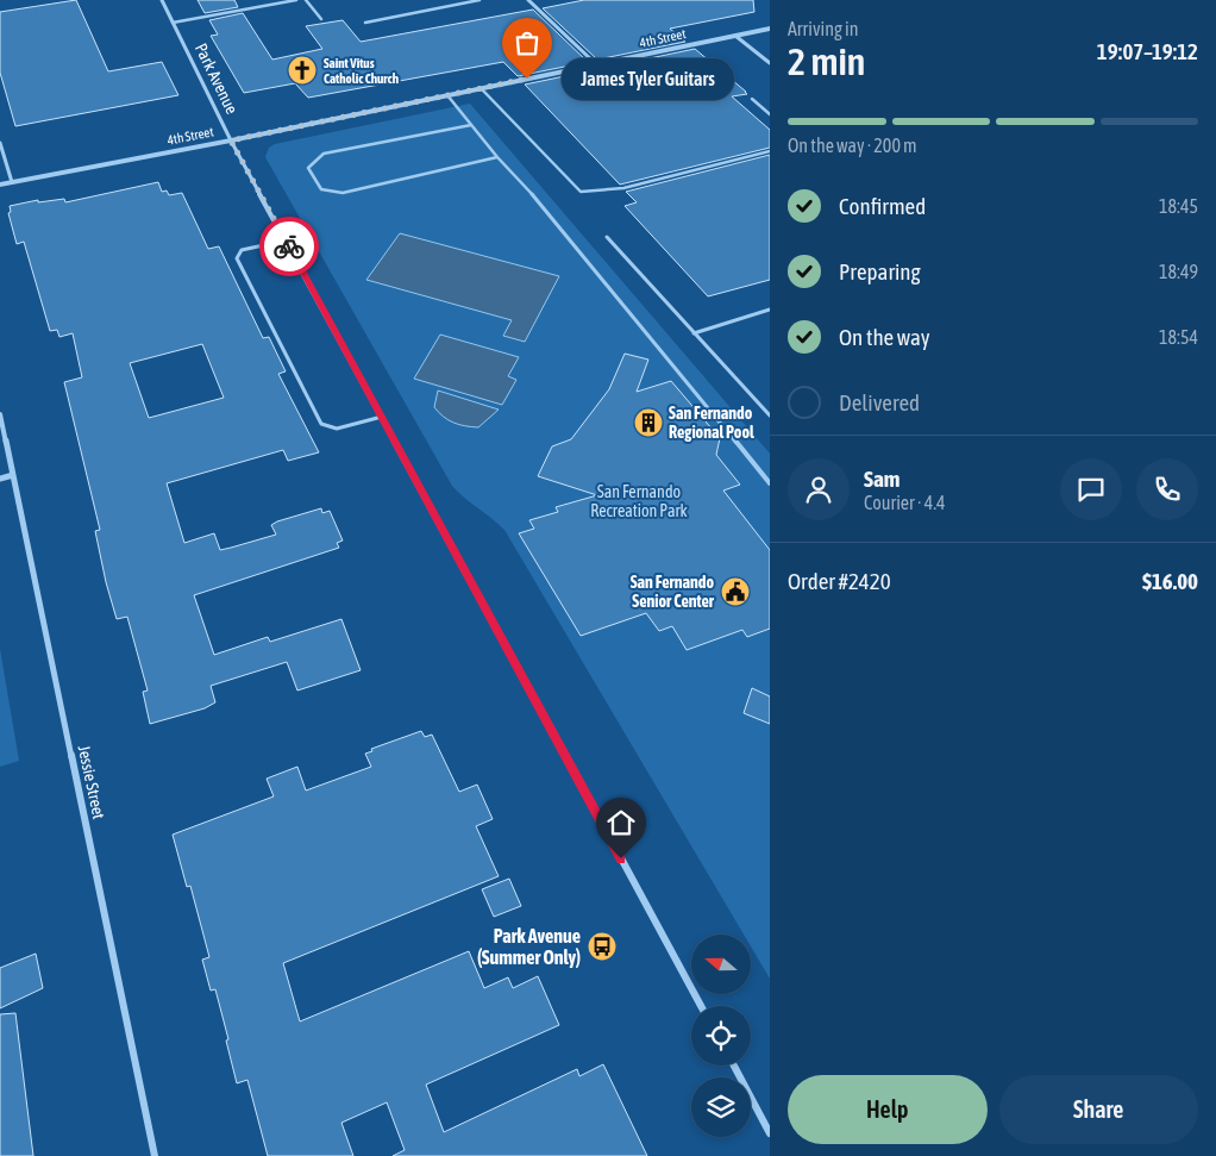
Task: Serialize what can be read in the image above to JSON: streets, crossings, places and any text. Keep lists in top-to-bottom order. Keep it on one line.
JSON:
{"streets":{"street":["4th Street","Park Avenue","Jessie Street"]},"crossings":[["4th Street","Park Avenue"]],"parks":["San Fernando Recreation Park"],"places":{"church":["Saint Vitus Catholic Church"],"other":["James Tyler Guitars"],"building":["San Fernando Regional Pool"],"public building":["San Fernando Senior Center"],"bus stop":["Park Avenue (Summer Only)"]},"north":"left","page":{"heading":["2 min","Arriving in","19:07–19:12"],"panel":["Sam","Courier · 4.4","Order #2420","$16.00"],"bubble":"James Tyler Guitars","bar":"On the way · 200 m","list":[["Confirmed","18:45"],["Preparing","18:49"],["On the way","18:54"],"Delivered"],"buttons":["Help","Share"]}}
